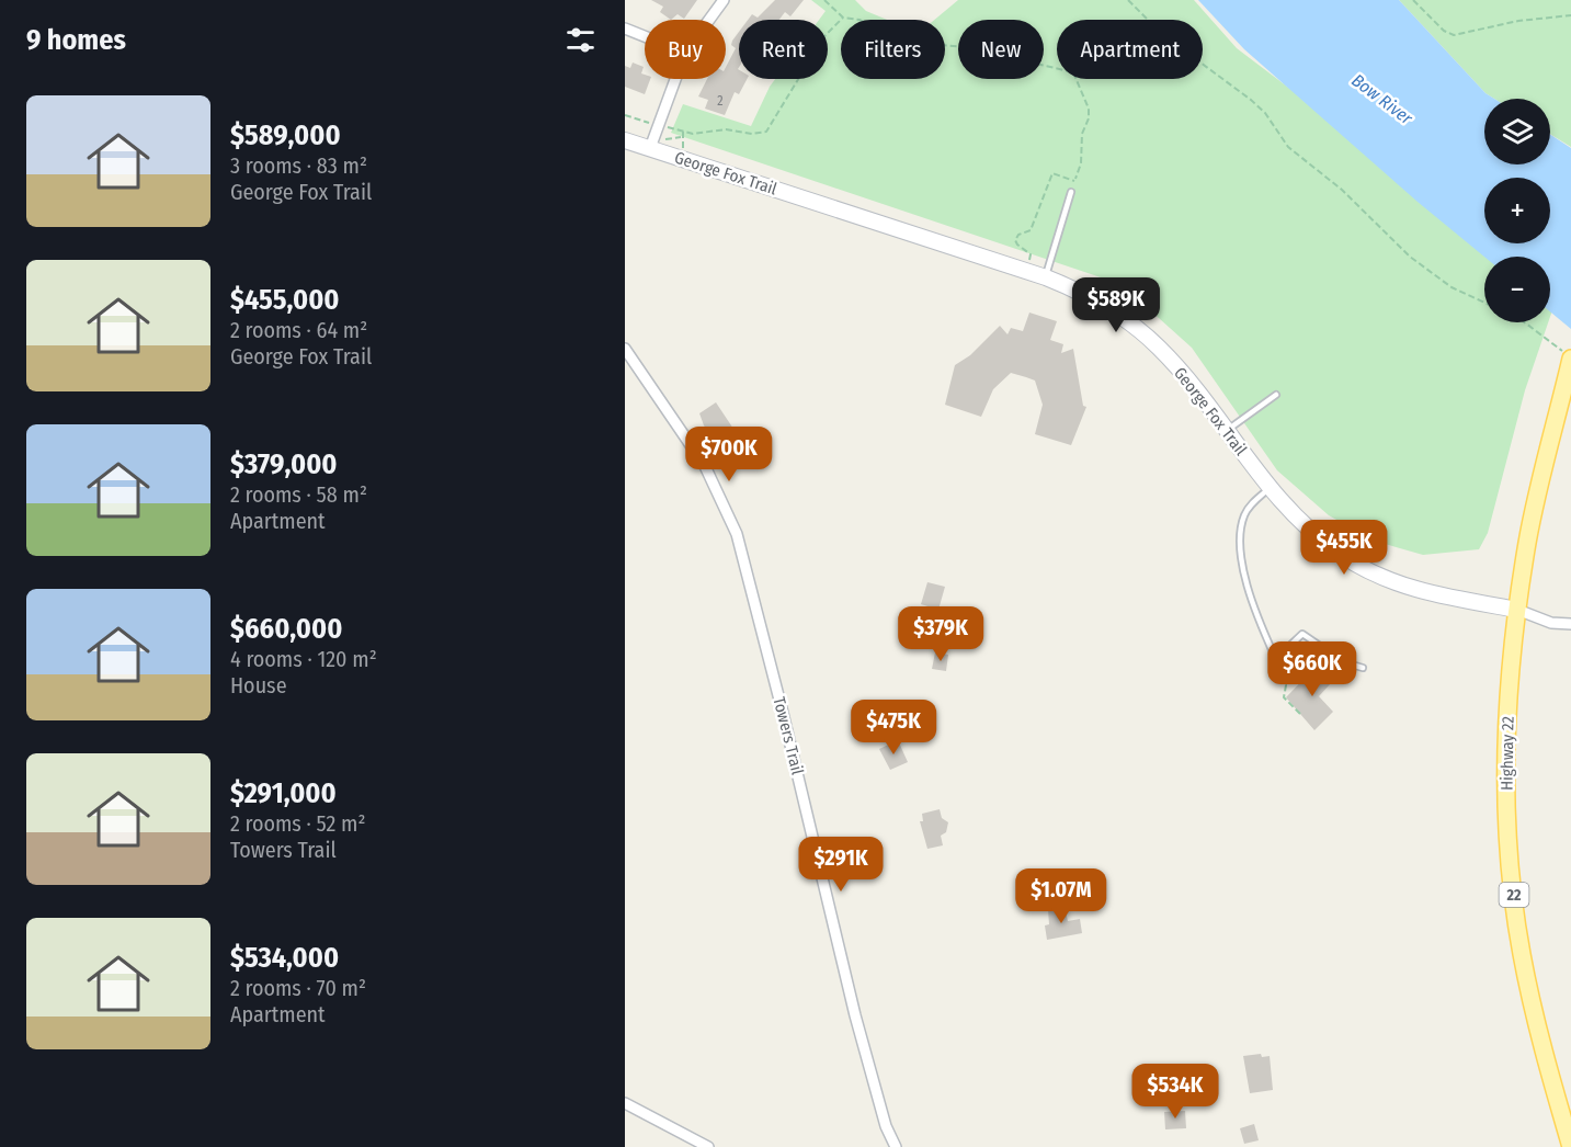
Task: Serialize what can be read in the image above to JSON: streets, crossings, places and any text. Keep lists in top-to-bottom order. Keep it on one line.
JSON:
{"streets":{"main road":["Highway 22","22"],"street":["George Fox Trail","Towers Trail"]},"crossings":[["George Fox Trail","Highway 22"]],"water":["Bow River"],"house_numbers":["2"],"page":{"heading":"9 homes","chip":["Buy","Rent","Filters","New","Apartment"],"list":[{"name":"$589,000","note":"3 rooms · 83 m² · George Fox Trail"},{"name":"$455,000","note":"2 rooms · 64 m² · George Fox Trail"},{"name":"$379,000","note":"2 rooms · 58 m² · Apartment"},{"name":"$660,000","note":"4 rooms · 120 m² · House"},{"name":"$291,000","note":"2 rooms · 52 m² · Towers Trail"},{"name":"$534,000","note":"2 rooms · 70 m² · Apartment"}],"map_buttons":["+","−"],"price":["$589K","$700K","$455K","$379K","$660K","$475K","$291K","$1.07M","$534K"]}}
